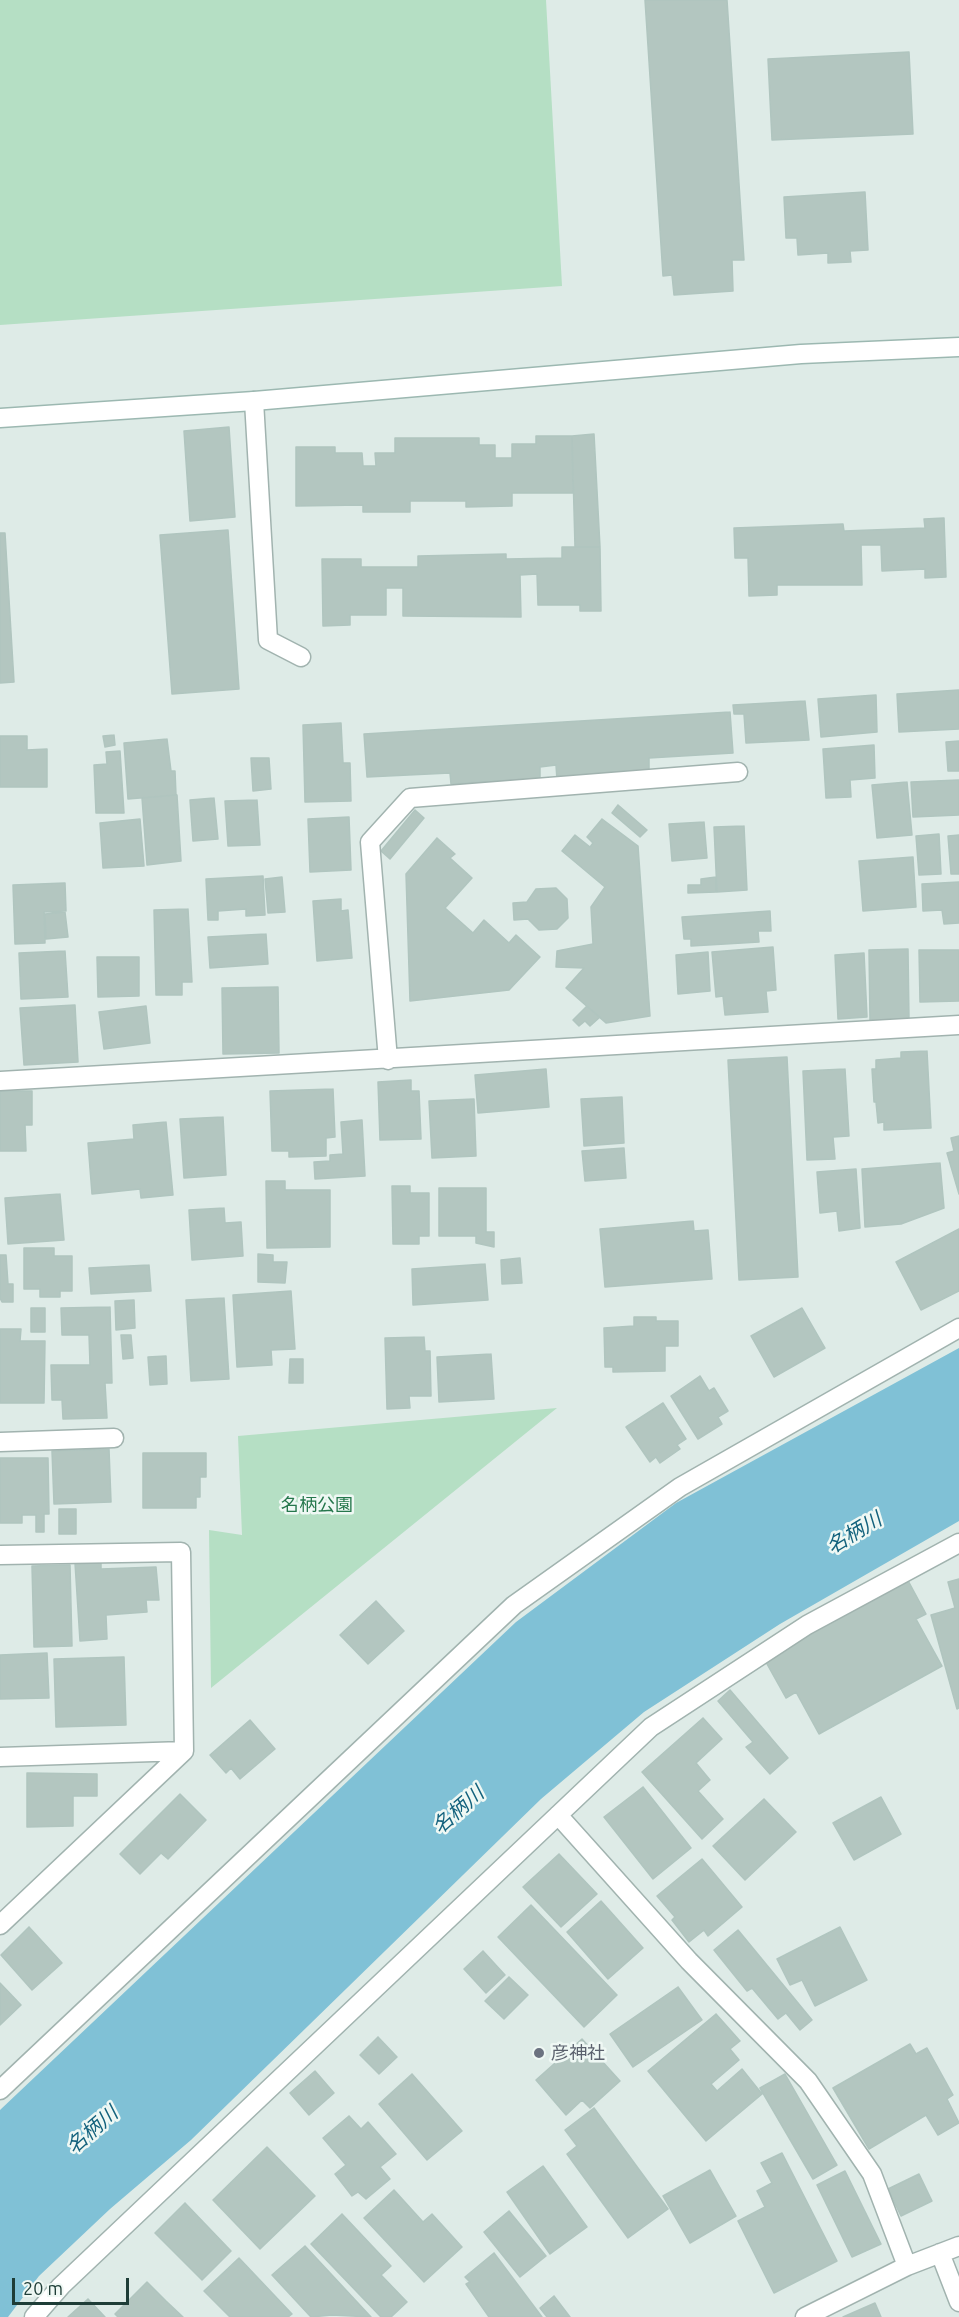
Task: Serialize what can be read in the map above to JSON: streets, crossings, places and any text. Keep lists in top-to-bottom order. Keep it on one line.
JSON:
{"water":["名柄川"],"parks":["名柄公園"],"places":["彦神社"],"scale_bar":"20 m"}
